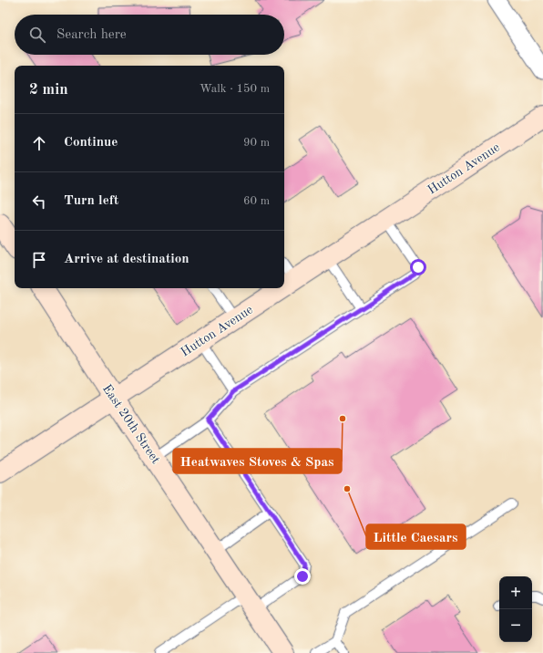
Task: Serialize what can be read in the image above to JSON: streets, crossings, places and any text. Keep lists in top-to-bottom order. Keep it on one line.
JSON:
{"streets":{"main road":["Hutton Avenue","East 20th Street"]},"crossings":[["Hutton Avenue","East 20th Street"]],"places":["Heatwaves Stoves & Spas","Little Caesars"],"page":{"search":"Search here","heading":["2 min","Walk · 150 m"],"list":[["Continue","90 m"],["Turn left","60 m"],"Arrive at destination"],"map_buttons":["+","−"]}}
